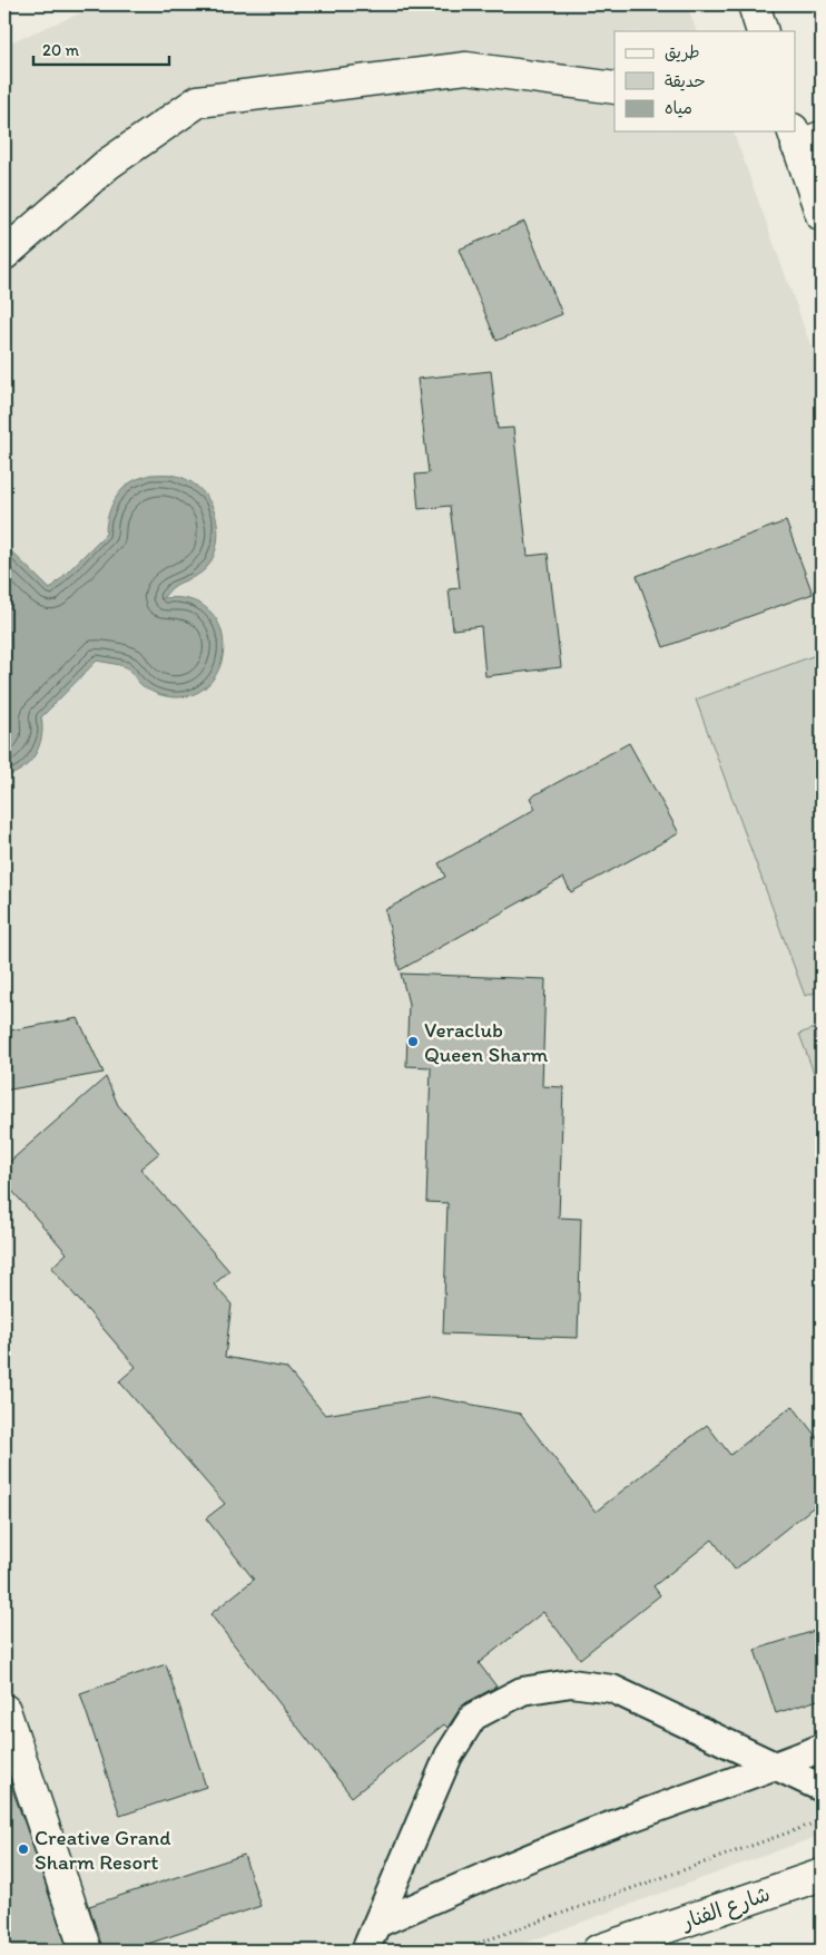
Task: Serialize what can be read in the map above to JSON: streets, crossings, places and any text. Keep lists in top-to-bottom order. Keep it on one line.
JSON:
{"streets":{"street":["شارع الفنار"]},"places":["Veraclub Queen Sharm","Creative Grand Sharm Resort"],"legend":["طريق","حديقة","مياه"],"scale_bar":"20 m"}
